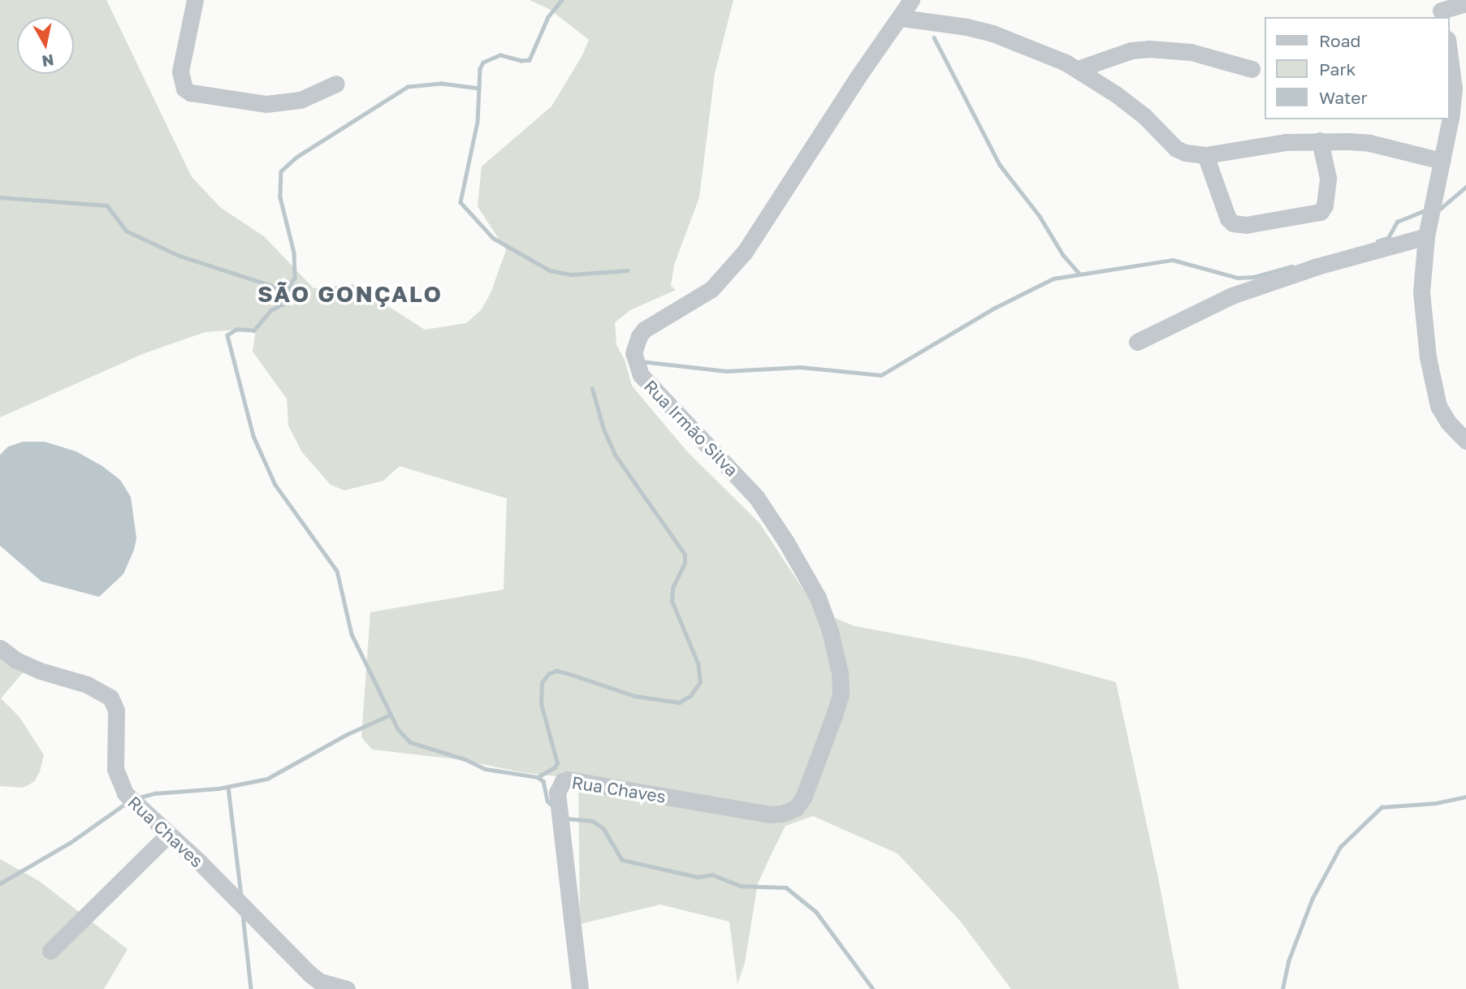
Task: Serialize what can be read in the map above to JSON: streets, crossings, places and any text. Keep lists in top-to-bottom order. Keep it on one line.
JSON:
{"streets":{"street":["Rua Irmão Silva","Rua Chaves"]},"crossings":[["Rua Irmão Silva","Rua Chaves"]],"districts":["SÃO GONÇALO"],"legend":["Road","Park","Water"],"north":"bottom"}
